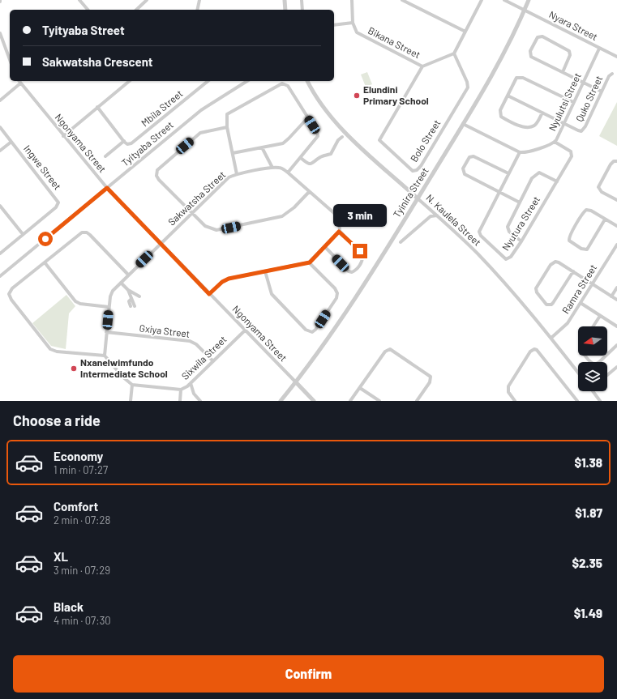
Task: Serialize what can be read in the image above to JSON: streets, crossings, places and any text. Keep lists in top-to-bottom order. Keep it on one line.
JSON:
{"streets":{"street":["Nyara Street","Bikana Street","Quko Street","Nyulutsi Street","Mbila Street","Bolo Street","Ngonyama Street","Tyityaba Street","Ingwe Street","Tyinira Street","Sakwatsha Street","N. Kaulela Street","Nyutura Street","Ramra Street","Gxiya Street","Sixwila Street"]},"crossings":[["Nyara Street","Nyulutsi Street"],["Nyara Street","Tyinira Street"],["Bikana Street","Bolo Street"],["Quko Street","Nyulutsi Street"],["Nyulutsi Street","Nyutura Street"],["Ngonyama Street","Tyityaba Street"],["Ngonyama Street","Tyinira Street"],["Ngonyama Street","Sakwatsha Street"],["Ngonyama Street","Sixwila Street"],["Tyinira Street","N. Kaulela Street"],["N. Kaulela Street","Ramra Street"],["Gxiya Street","Sixwila Street"]],"places":["Elundini Primary School","Nxanelwimfundo Intermediate School"],"north":"left","page":{"banner":["Tyityaba Street","Sakwatsha Crescent"],"bubble":"3 min","heading":"Choose a ride","list":[{"name":"Economy","note":"1 min · 07:27","value":"$1.38"},{"name":"Comfort","note":"2 min · 07:28","value":"$1.87"},{"name":"XL","note":"3 min · 07:29","value":"$2.35"},{"name":"Black","note":"4 min · 07:30","value":"$1.49"}],"buttons":"Confirm"}}
